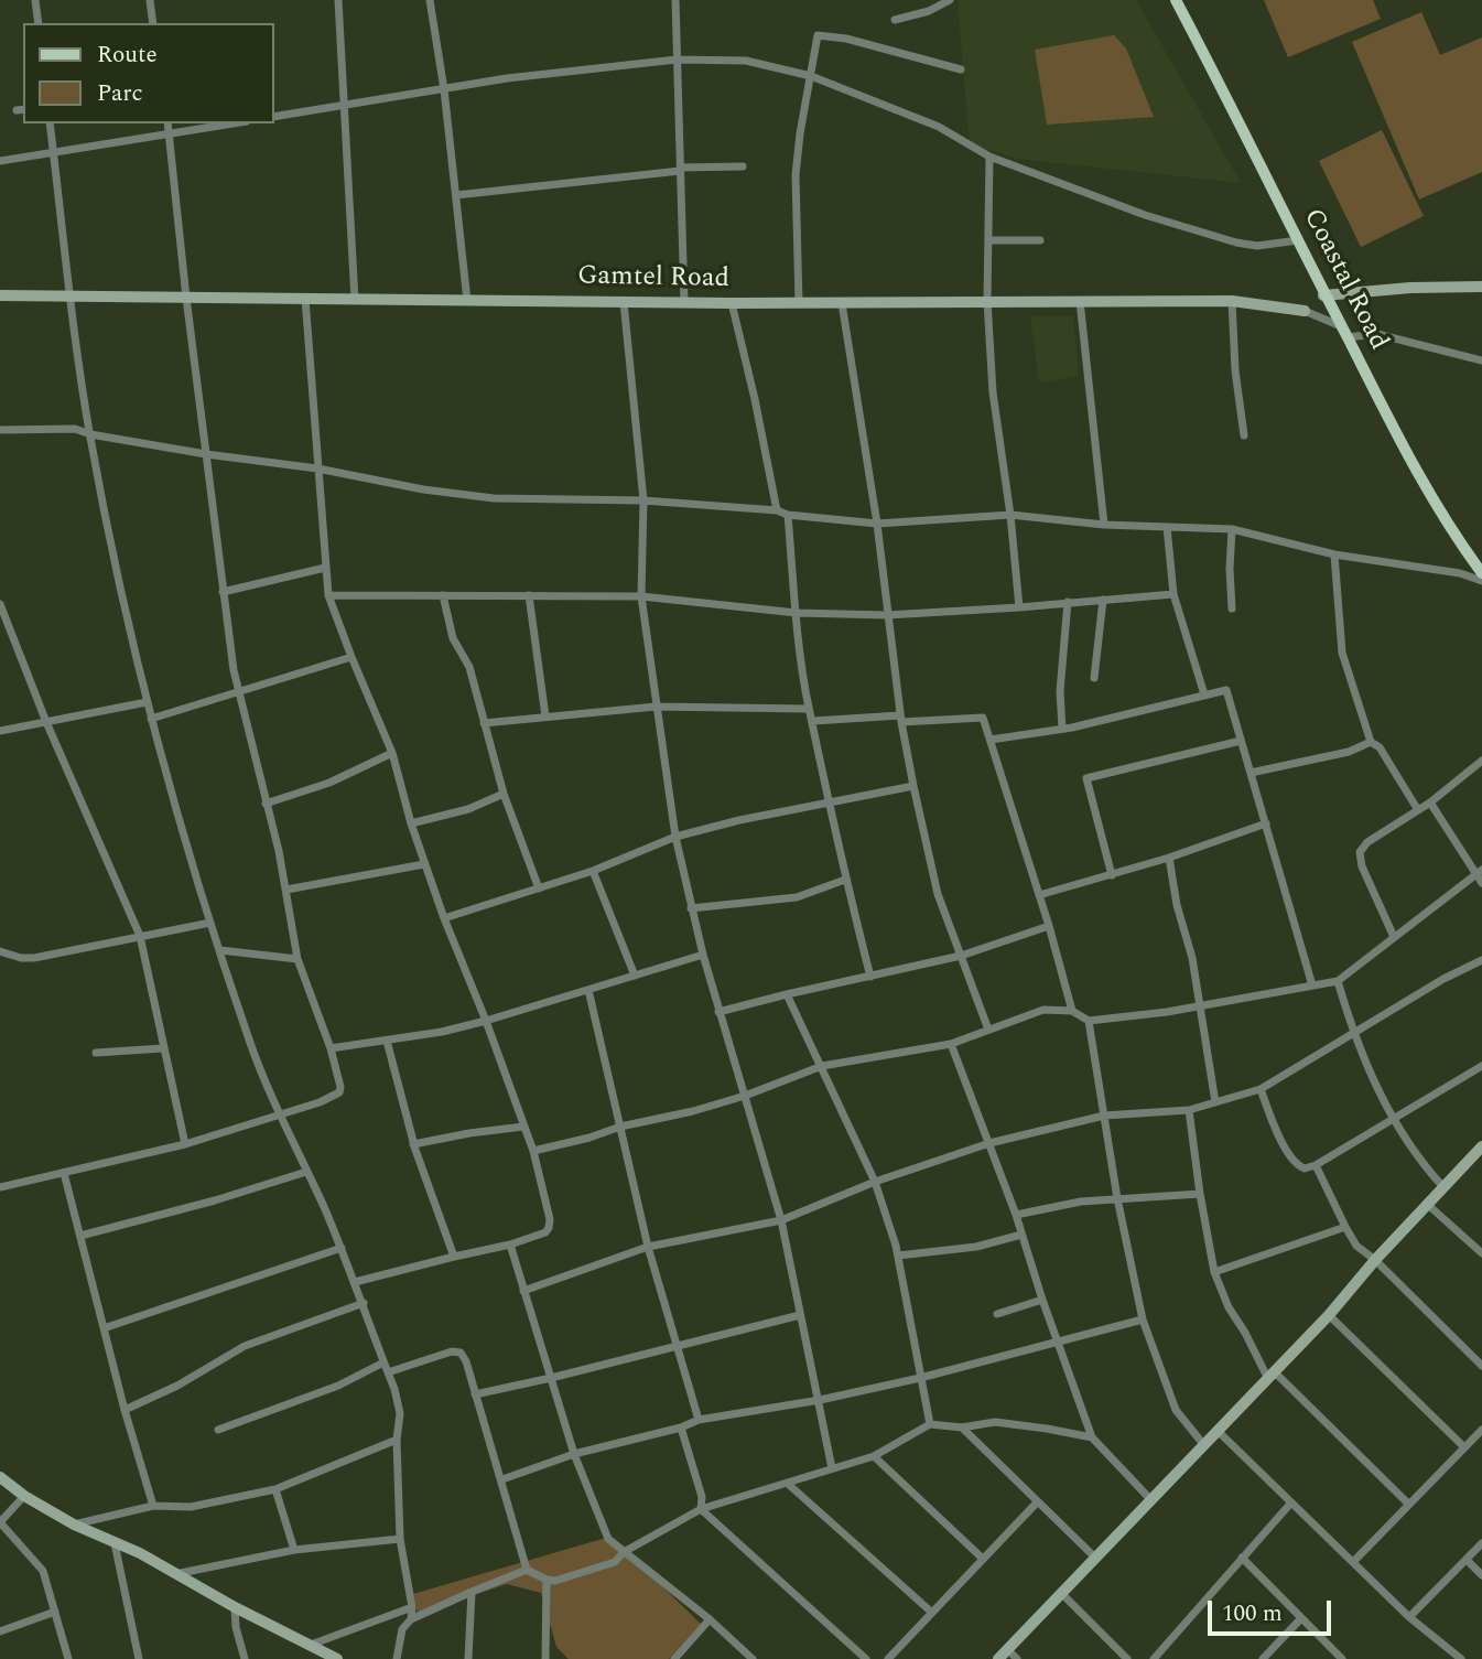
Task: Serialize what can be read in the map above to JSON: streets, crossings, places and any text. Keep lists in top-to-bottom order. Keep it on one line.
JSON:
{"streets":{"main road":["Coastal Road"],"street":["Gamtel Road"]},"legend":["Route","Parc"],"scale_bar":"100 m"}
